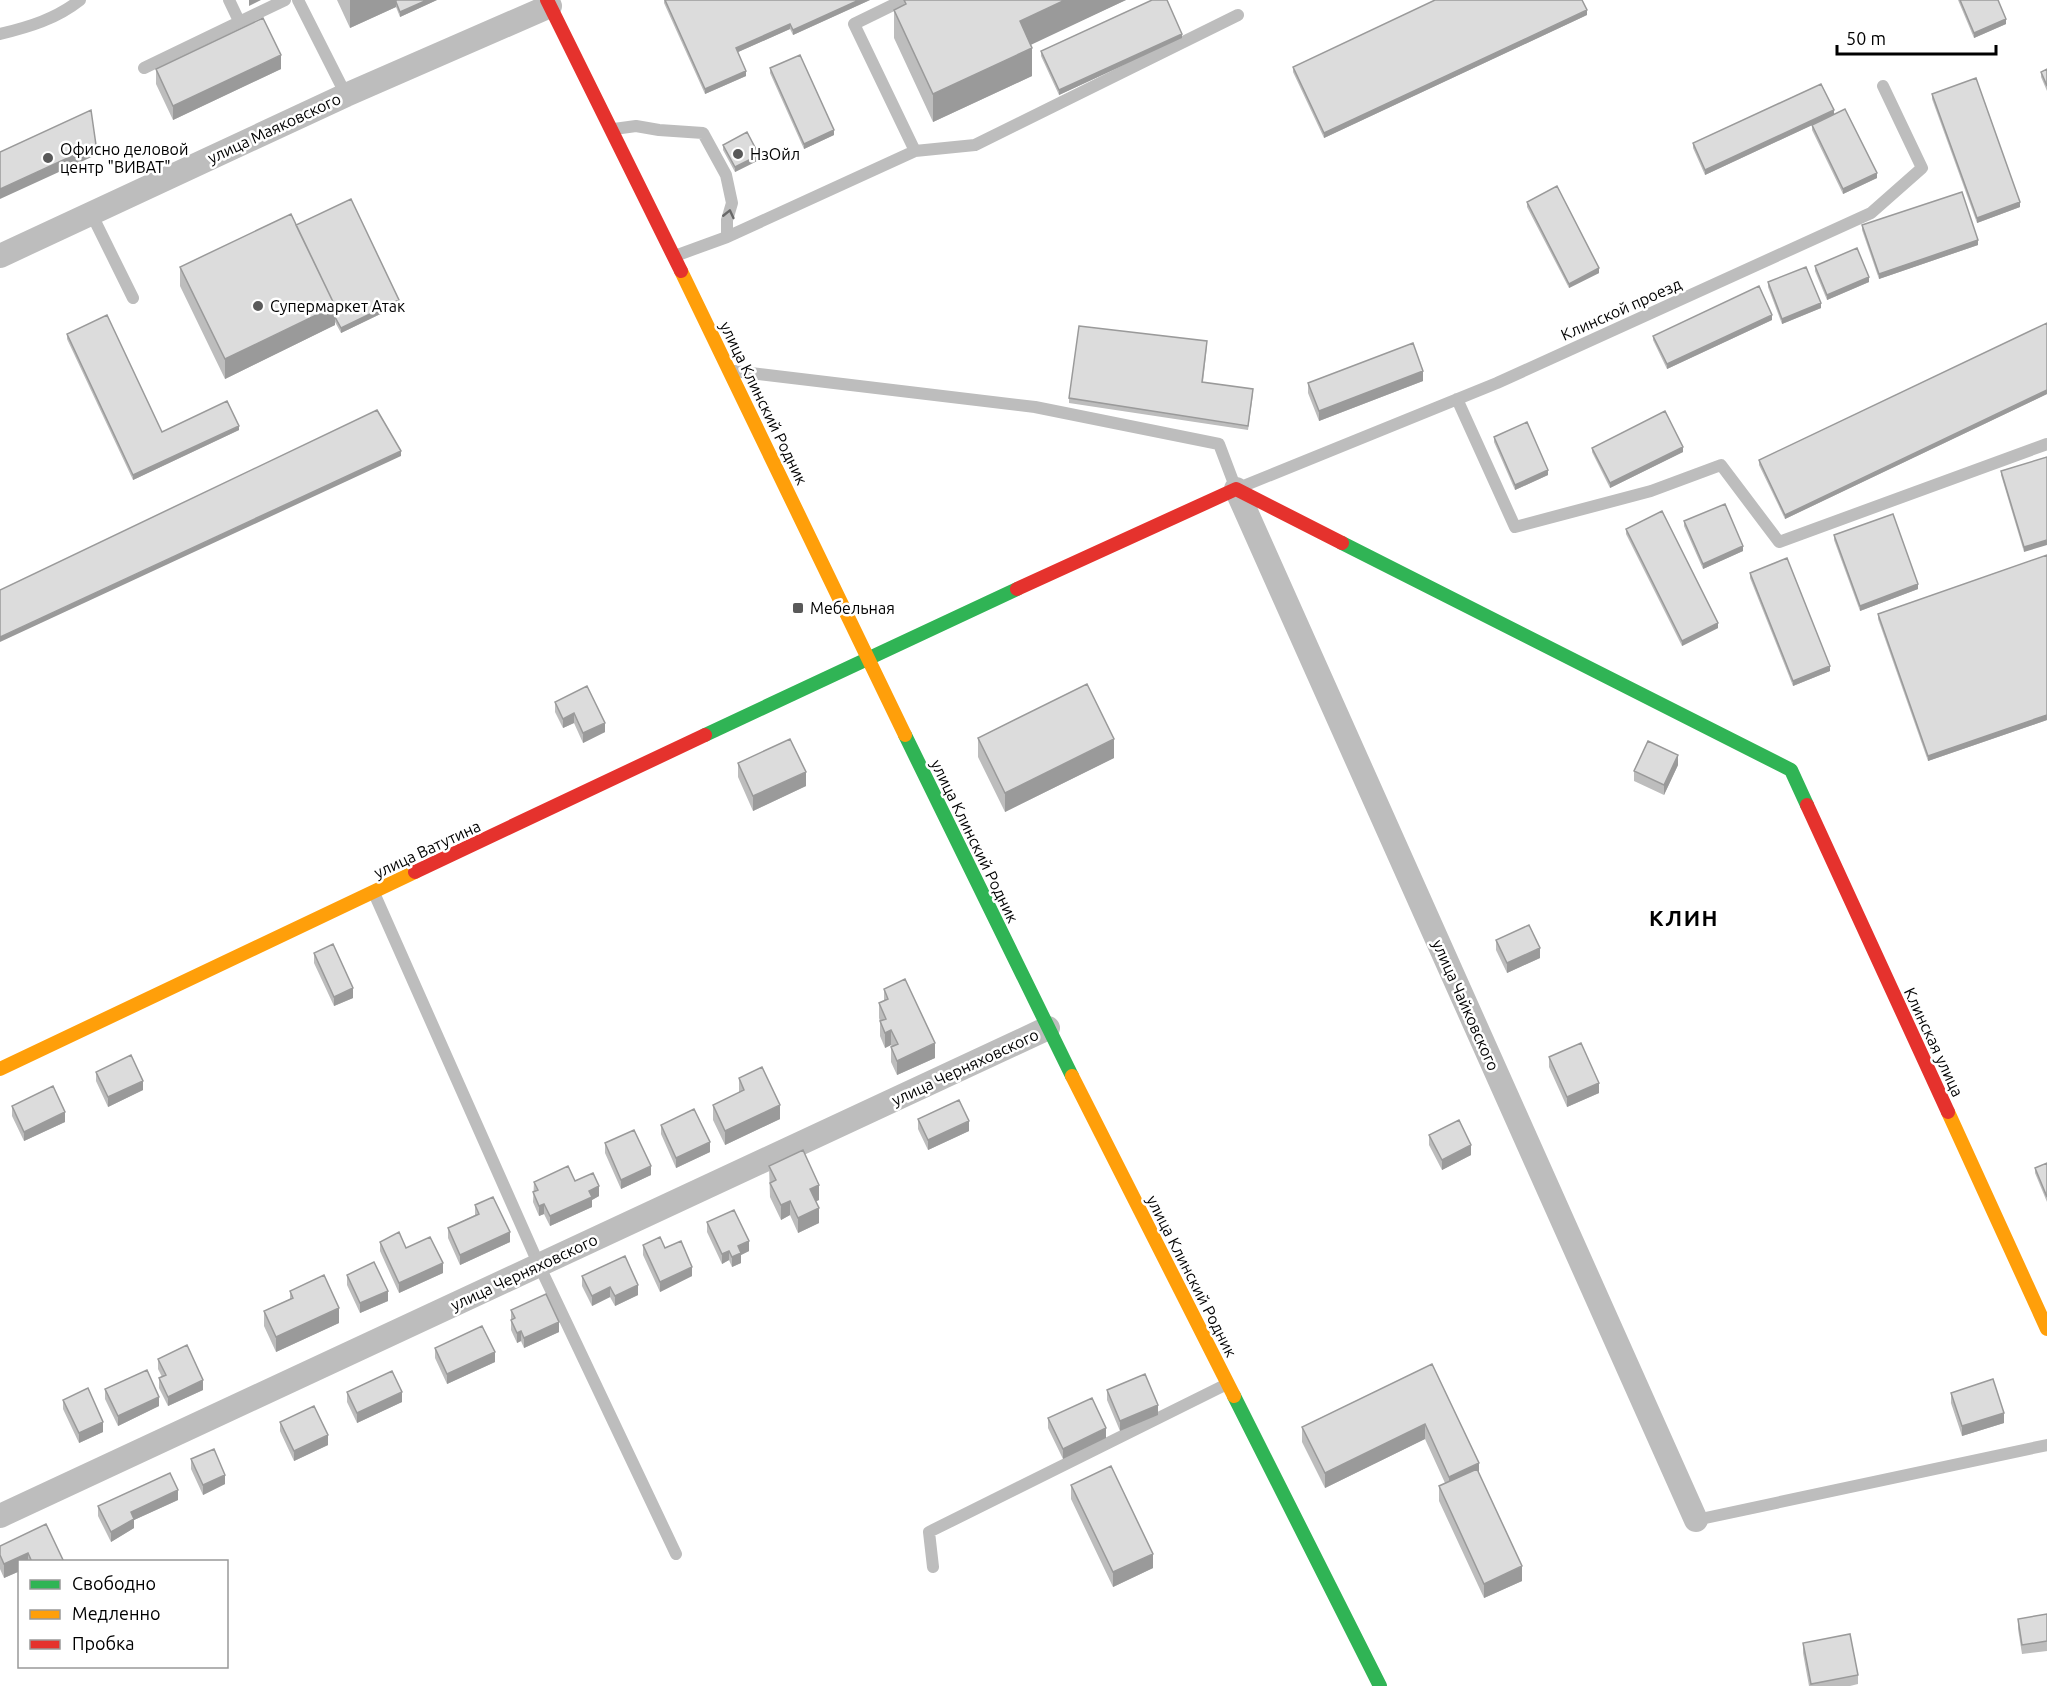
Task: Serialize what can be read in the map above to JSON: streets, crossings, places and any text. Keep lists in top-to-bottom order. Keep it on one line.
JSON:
{"streets":{"street":["улица Маяковского","улица Клинский Родник","улица Ватутина","улица Чайковского","Клинская улица","улица Черняховского"],"lane":["Клинской проезд"]},"crossings":[["улица Маяковского","улица Клинский Родник"],["Клинской проезд","улица Ватутина"],["Клинской проезд","улица Чайковского"],["Клинской проезд","Клинская улица"],["улица Клинский Родник","улица Ватутина"],["улица Клинский Родник","улица Черняховского"],["улица Ватутина","улица Чайковского"],["улица Ватутина","Клинская улица"],["улица Чайковского","Клинская улица"]],"districts":["КЛИН"],"places":{"other":["НзОйл","Офисно деловой центр \"ВИВАТ\"","Супермаркет Атак"],"transit":["Мебельная"]},"legend":["Свободно","Медленно","Пробка"],"scale_bar":"50 m"}
